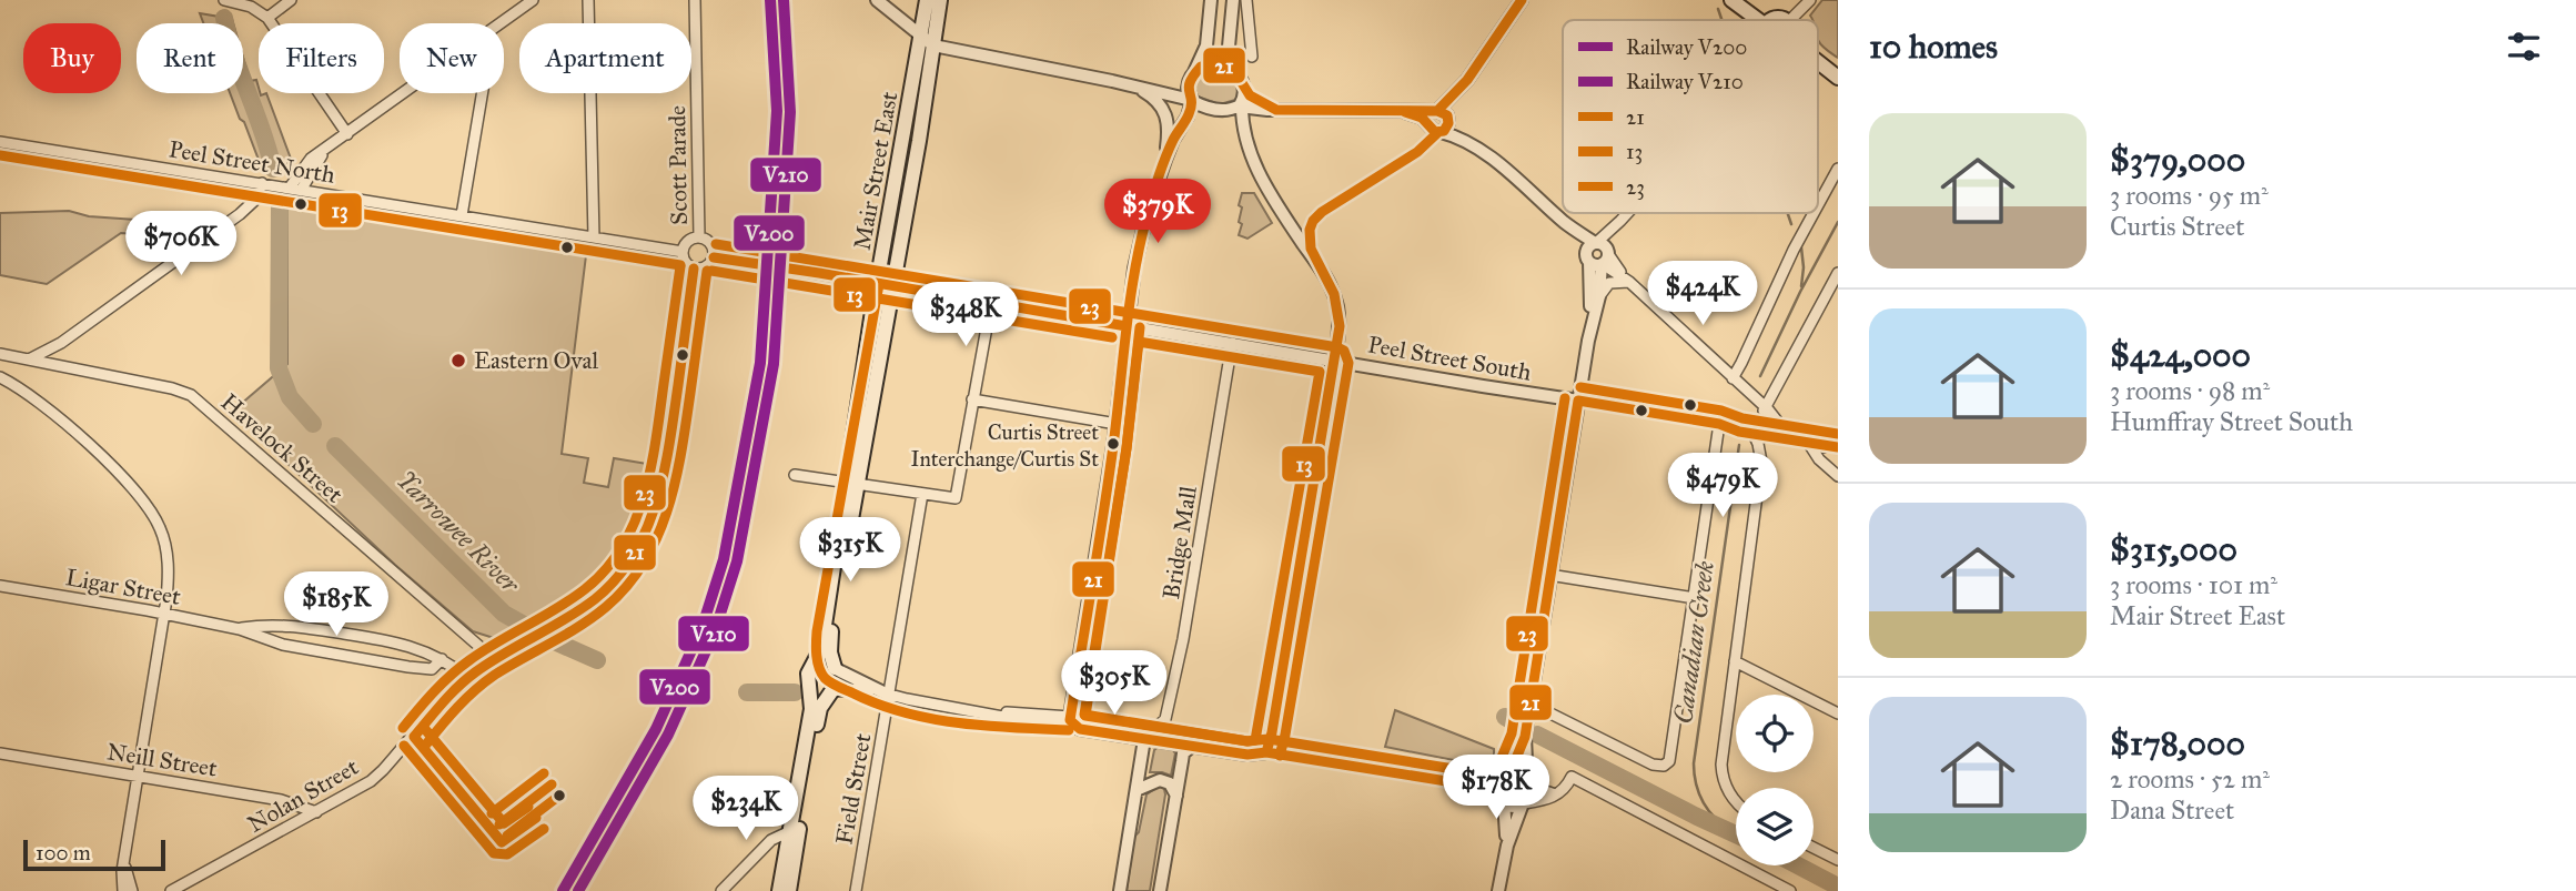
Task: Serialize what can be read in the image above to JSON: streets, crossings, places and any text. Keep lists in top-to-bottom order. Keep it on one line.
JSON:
{"streets":{"main road":["Mair Street East"],"street":["Peel Street North","Scott Parade","Peel Street South","Havelock Street","Bridge Mall","Ligar Street","Neill Street","Field Street","Nolan Street"]},"crossings":[["Peel Street North","Scott Parade"],["Peel Street South","Bridge Mall"],["Havelock Street","Nolan Street"],["Ligar Street","Nolan Street"],["Neill Street","Nolan Street"]],"water":["Yarrowee River","Canadian Creek"],"places":["Eastern Oval","Curtis Street Interchange/Curtis St"],"lines":["rail line V200","rail line V210","transit line 21","transit line 13","transit line 23"],"legend":["Railway V200","Railway V210","21","13","23"],"scale_bar":"100 m","page":{"heading":"10 homes","chip":["Buy","Rent","Filters","New","Apartment"],"list":[{"name":"$379,000","note":"3 rooms · 95 m² · Curtis Street"},{"name":"$424,000","note":"3 rooms · 98 m² · Humffray Street South"},{"name":"$315,000","note":"3 rooms · 101 m² · Mair Street East"},{"name":"$178,000","note":"2 rooms · 52 m² · Dana Street"}],"price":["$379K","$706K","$424K","$348K","$479K","$315K","$185K","$305K","$178K","$234K"],"scale":"100 m"}}
